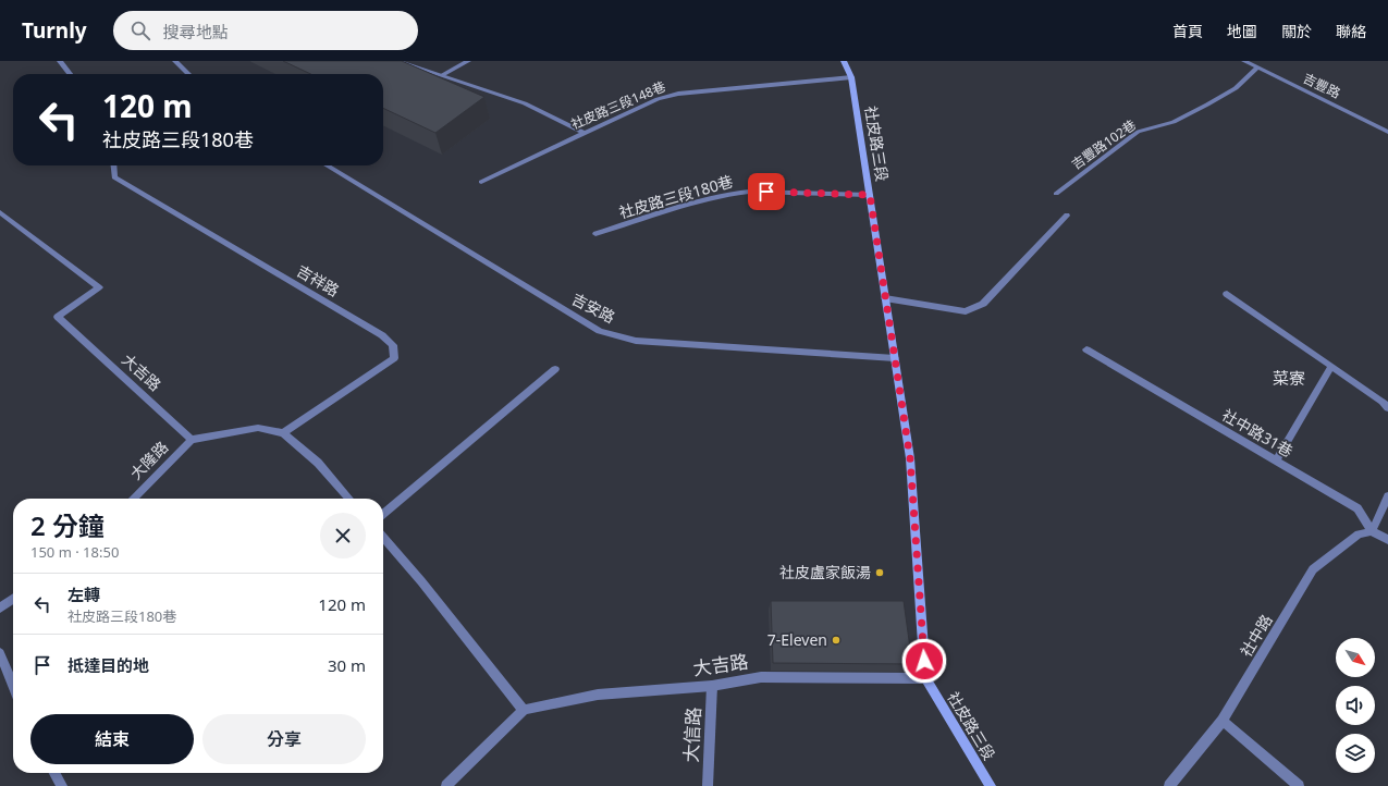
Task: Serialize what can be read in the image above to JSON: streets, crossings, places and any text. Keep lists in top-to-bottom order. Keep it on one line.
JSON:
{"streets":{"street":["吉豐路","社皮路三段148巷","社皮路三段","吉豐路102巷","社皮路三段180巷","吉祥路","吉安路","大吉路","社中路31巷","大隆路","社中路","大信路"]},"crossings":[["吉豐路","吉豐路102巷"],["社皮路三段148巷","社皮路三段"],["社皮路三段","社皮路三段180巷"],["社皮路三段","吉安路"],["社皮路三段","大吉路"],["大吉路","大隆路"],["大吉路","大信路"],["社中路31巷","社中路"]],"districts":["菜寮"],"places":["社皮盧家飯湯","7-Eleven"],"north":"bottom right","page":{"header":"Turnly","search":"搜尋地點","nav":["首頁","地圖","關於","聯絡"],"turn":["120 m","社皮路三段180巷"],"heading":["2 分鐘","150 m · 18:50"],"list":[{"name":"左轉","note":"社皮路三段180巷","value":"120 m"},{"name":"抵達目的地","value":"30 m"}],"buttons":["結束","分享"]}}
